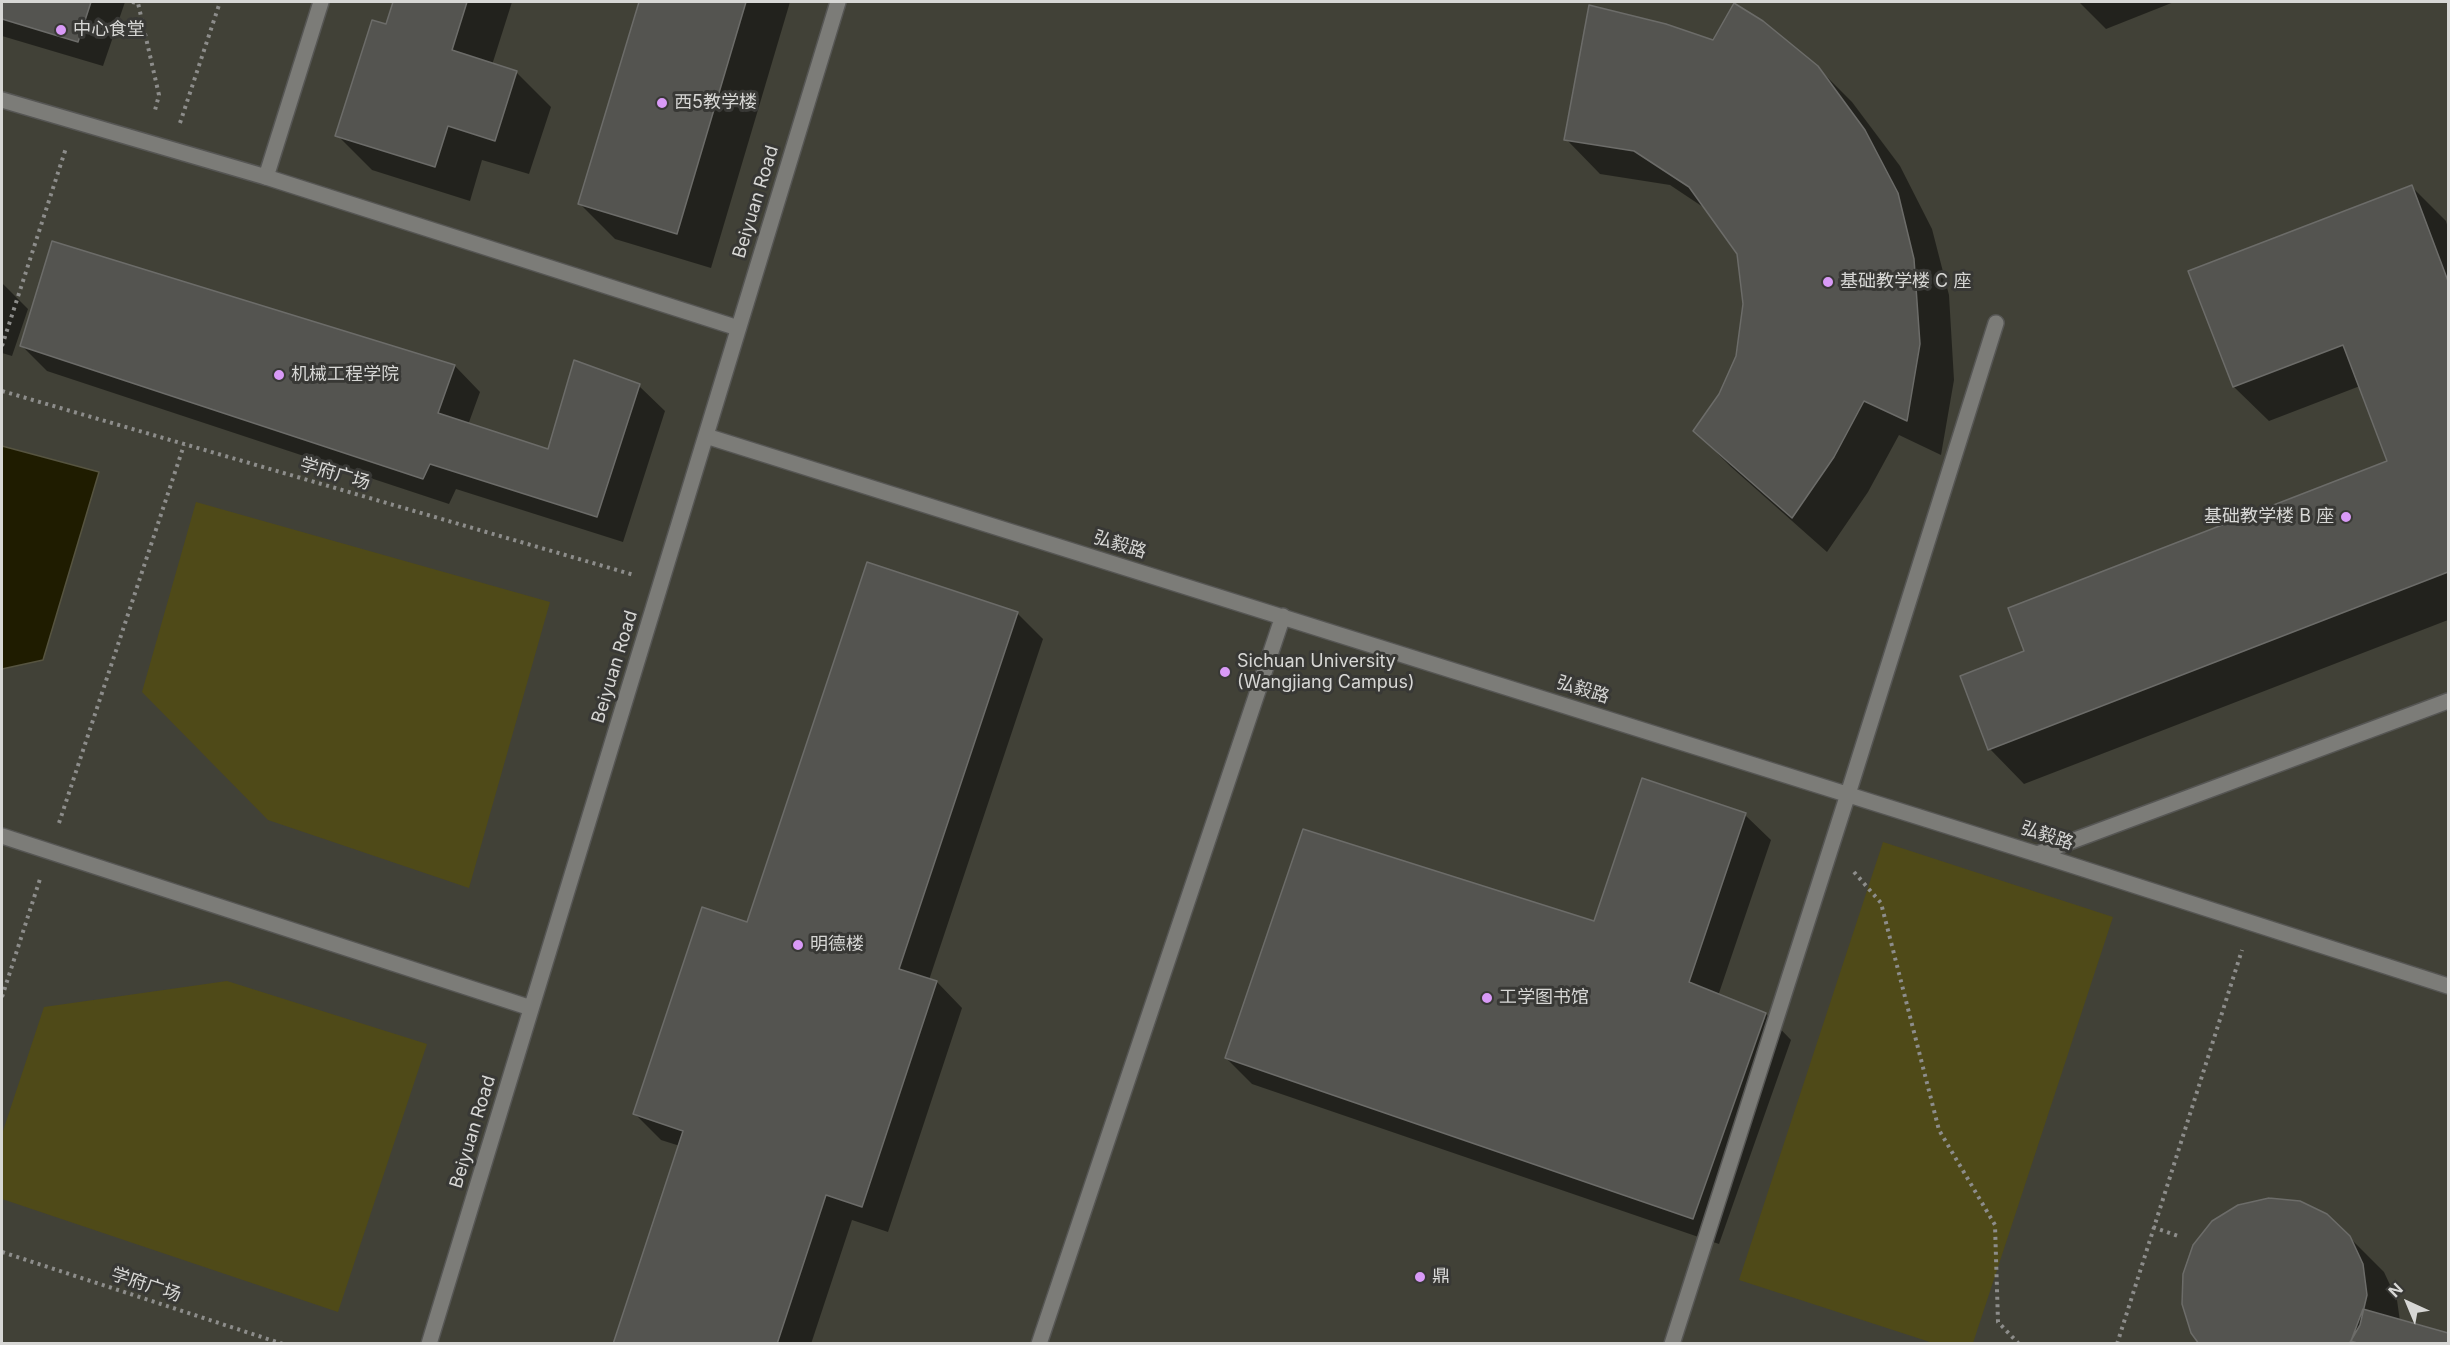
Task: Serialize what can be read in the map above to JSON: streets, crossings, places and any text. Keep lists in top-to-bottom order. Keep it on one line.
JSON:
{"streets":{"street":["Beiyuan Road","弘毅路"],"path":["学府广场"]},"crossings":[["Beiyuan Road","学府广场"],["Beiyuan Road","弘毅路"]],"places":["中心食堂","西5教学楼","基础教学楼 C 座","机械工程学院","基础教学楼 B 座","Sichuan University (Wangjiang Campus)","明德楼","工学图书馆","鼎"],"north":"top left"}
